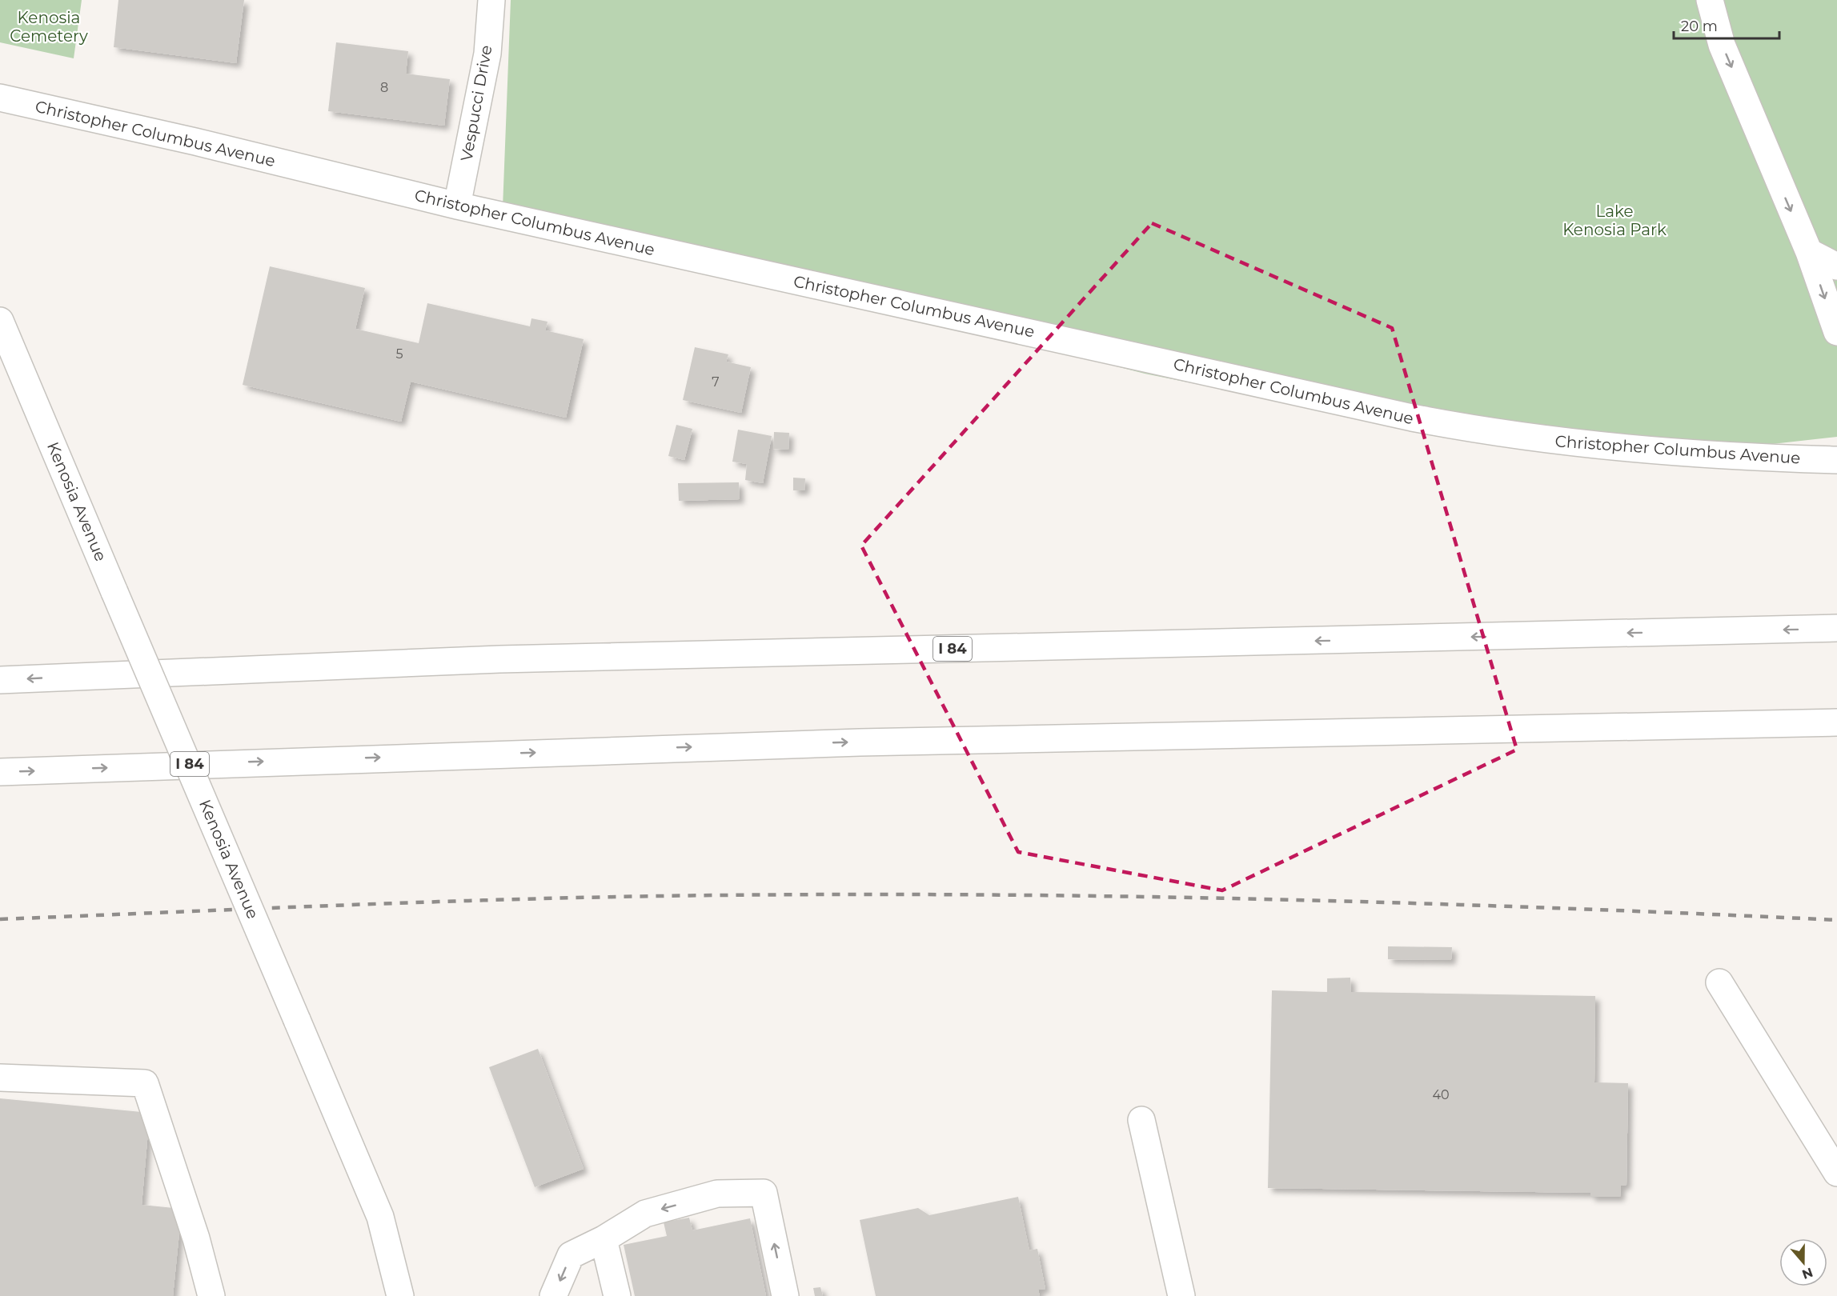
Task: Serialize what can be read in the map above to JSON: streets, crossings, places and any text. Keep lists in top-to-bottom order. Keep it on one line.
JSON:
{"streets":{"main road":["Vespucci Drive","Christopher Columbus Avenue","Kenosia Avenue","I 84"]},"crossings":[["Vespucci Drive","Christopher Columbus Avenue"]],"parks":["Kenosia Cemetery","Lake Kenosia Park"],"house_numbers":["8","5","7","40"],"scale_bar":"20 m","north":"bottom"}
